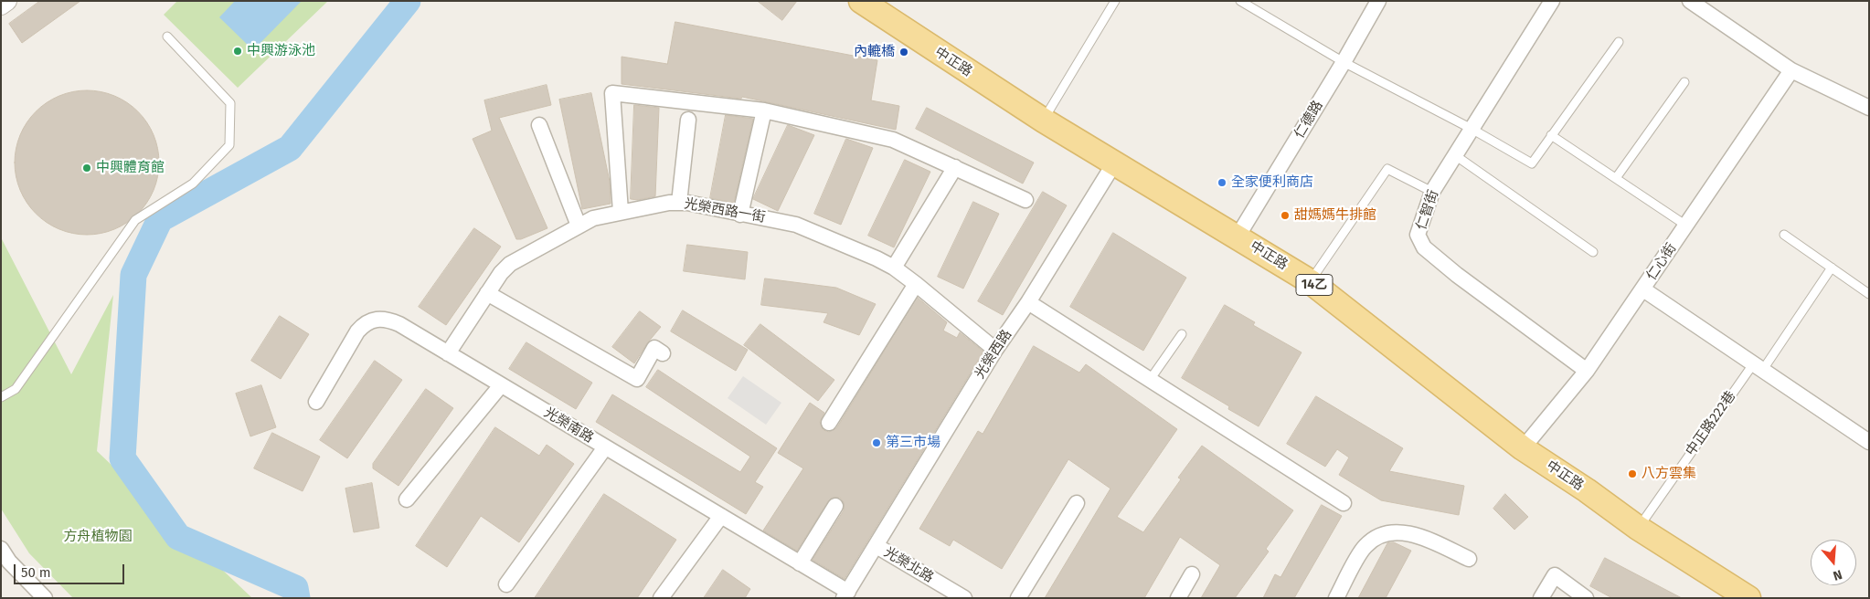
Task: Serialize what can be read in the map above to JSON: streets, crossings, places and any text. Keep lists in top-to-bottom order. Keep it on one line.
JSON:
{"streets":{"main road":["中正路","14乙"],"street":["仁德路","仁智街","光榮西路一街","仁心街","光榮西路","光榮南路","光榮北路"],"lane":["中正路222巷"]},"crossings":[["中正路","仁德路"],["中正路","仁心街"],["中正路","光榮西路"],["中正路","中正路222巷"],["仁智街","仁心街"],["光榮西路一街","光榮西路"],["光榮西路一街","光榮南路"],["光榮西路","光榮南路"],["光榮西路","光榮北路"]],"parks":["方舟植物園"],"places":["中興游泳池","內轆橋","中興體育館","全家便利商店","甜媽媽牛排館","第三市場","八方雲集"],"scale_bar":"50 m","north":"bottom"}
